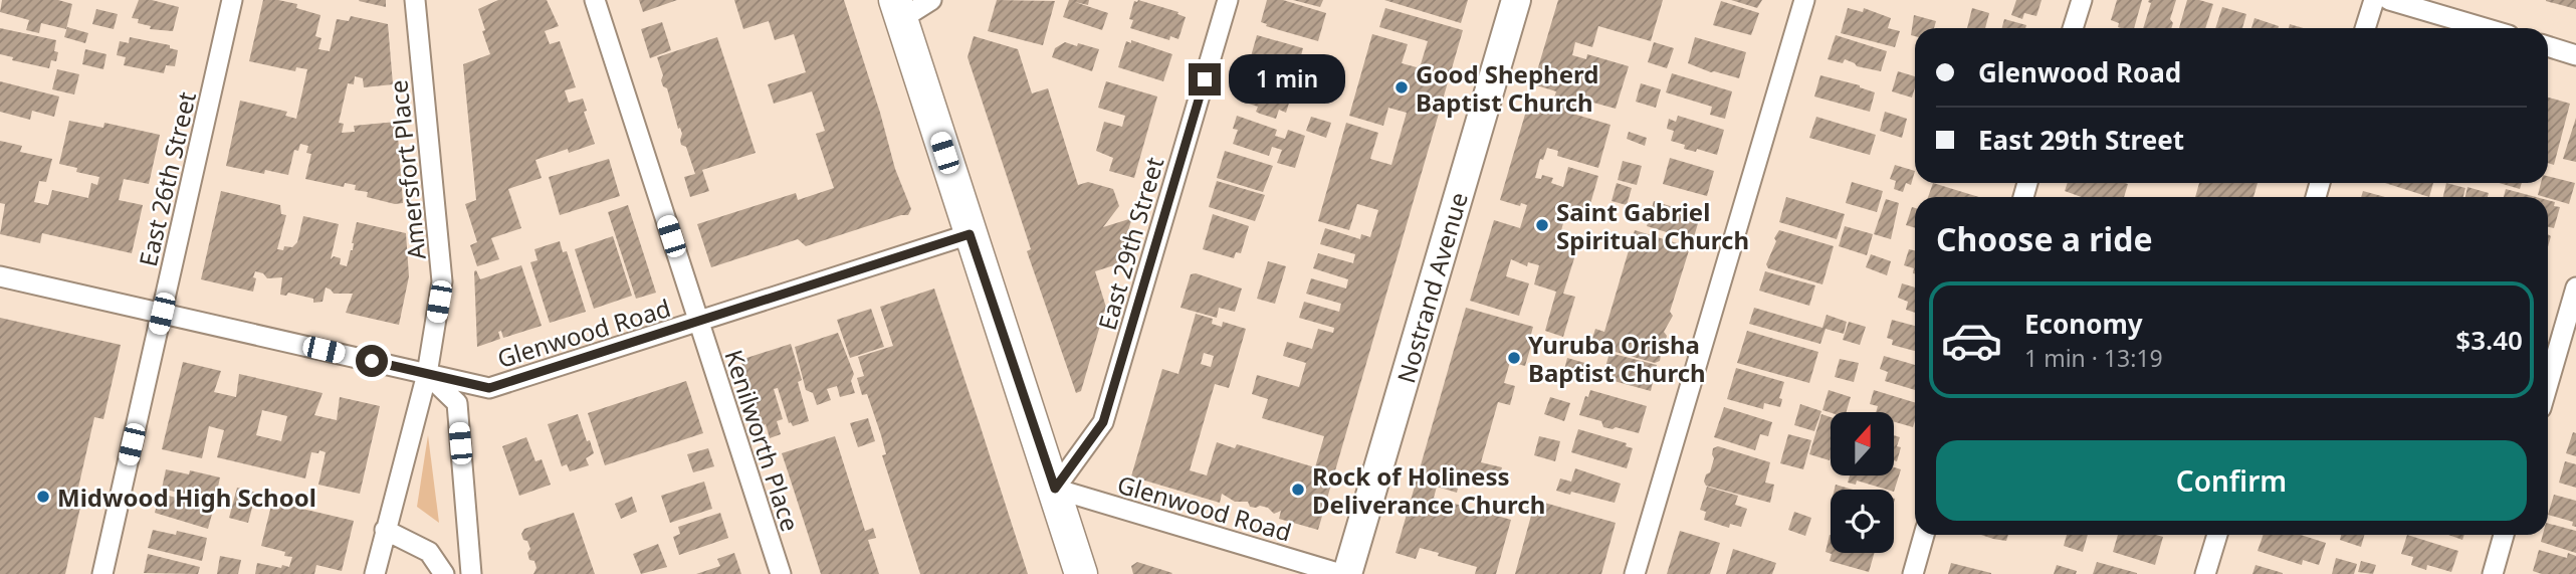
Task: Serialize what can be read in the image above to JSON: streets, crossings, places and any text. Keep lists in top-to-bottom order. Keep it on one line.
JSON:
{"streets":{"main road":["Nostrand Avenue"],"street":["Amersfort Place","East 26th Street","East 29th Street","Glenwood Road","Kenilworth Place"]},"crossings":[["Amersfort Place","Glenwood Road"],["East 26th Street","Glenwood Road"],["East 29th Street","Glenwood Road"],["Glenwood Road","Kenilworth Place"]],"places":["Good Shepherd Baptist Church","Saint Gabriel Spiritual Church","Yuruba Orisha Baptist Church","Rock of Holiness Deliverance Church","Midwood High School"],"north":"top","page":{"banner":["Glenwood Road","East 29th Street"],"bubble":"1 min","heading":"Choose a ride","list":[{"name":"Economy","note":"1 min · 13:19","value":"$3.40"}],"buttons":"Confirm"}}
